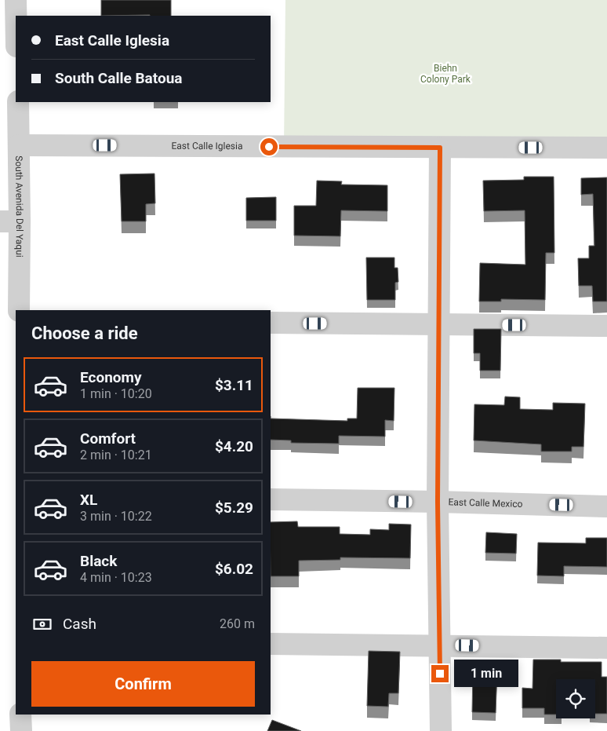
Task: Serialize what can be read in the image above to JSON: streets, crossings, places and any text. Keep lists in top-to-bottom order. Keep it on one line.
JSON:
{"streets":{"street":["East Calle Iglesia","South Avenida Del Yaqui","East Calle Mexico"]},"crossings":[["East Calle Iglesia","South Avenida Del Yaqui"]],"parks":["Biehn Colony Park"],"page":{"banner":["East Calle Iglesia","South Calle Batoua"],"heading":"Choose a ride","list":[{"name":"Economy","note":"1 min · 10:20","value":"$3.11"},{"name":"Comfort","note":"2 min · 10:21","value":"$4.20"},{"name":"XL","note":"3 min · 10:22","value":"$5.29"},{"name":"Black","note":"4 min · 10:23","value":"$6.02"}],"pay":["Cash","260 m"],"buttons":"Confirm","bubble":"1 min"}}
